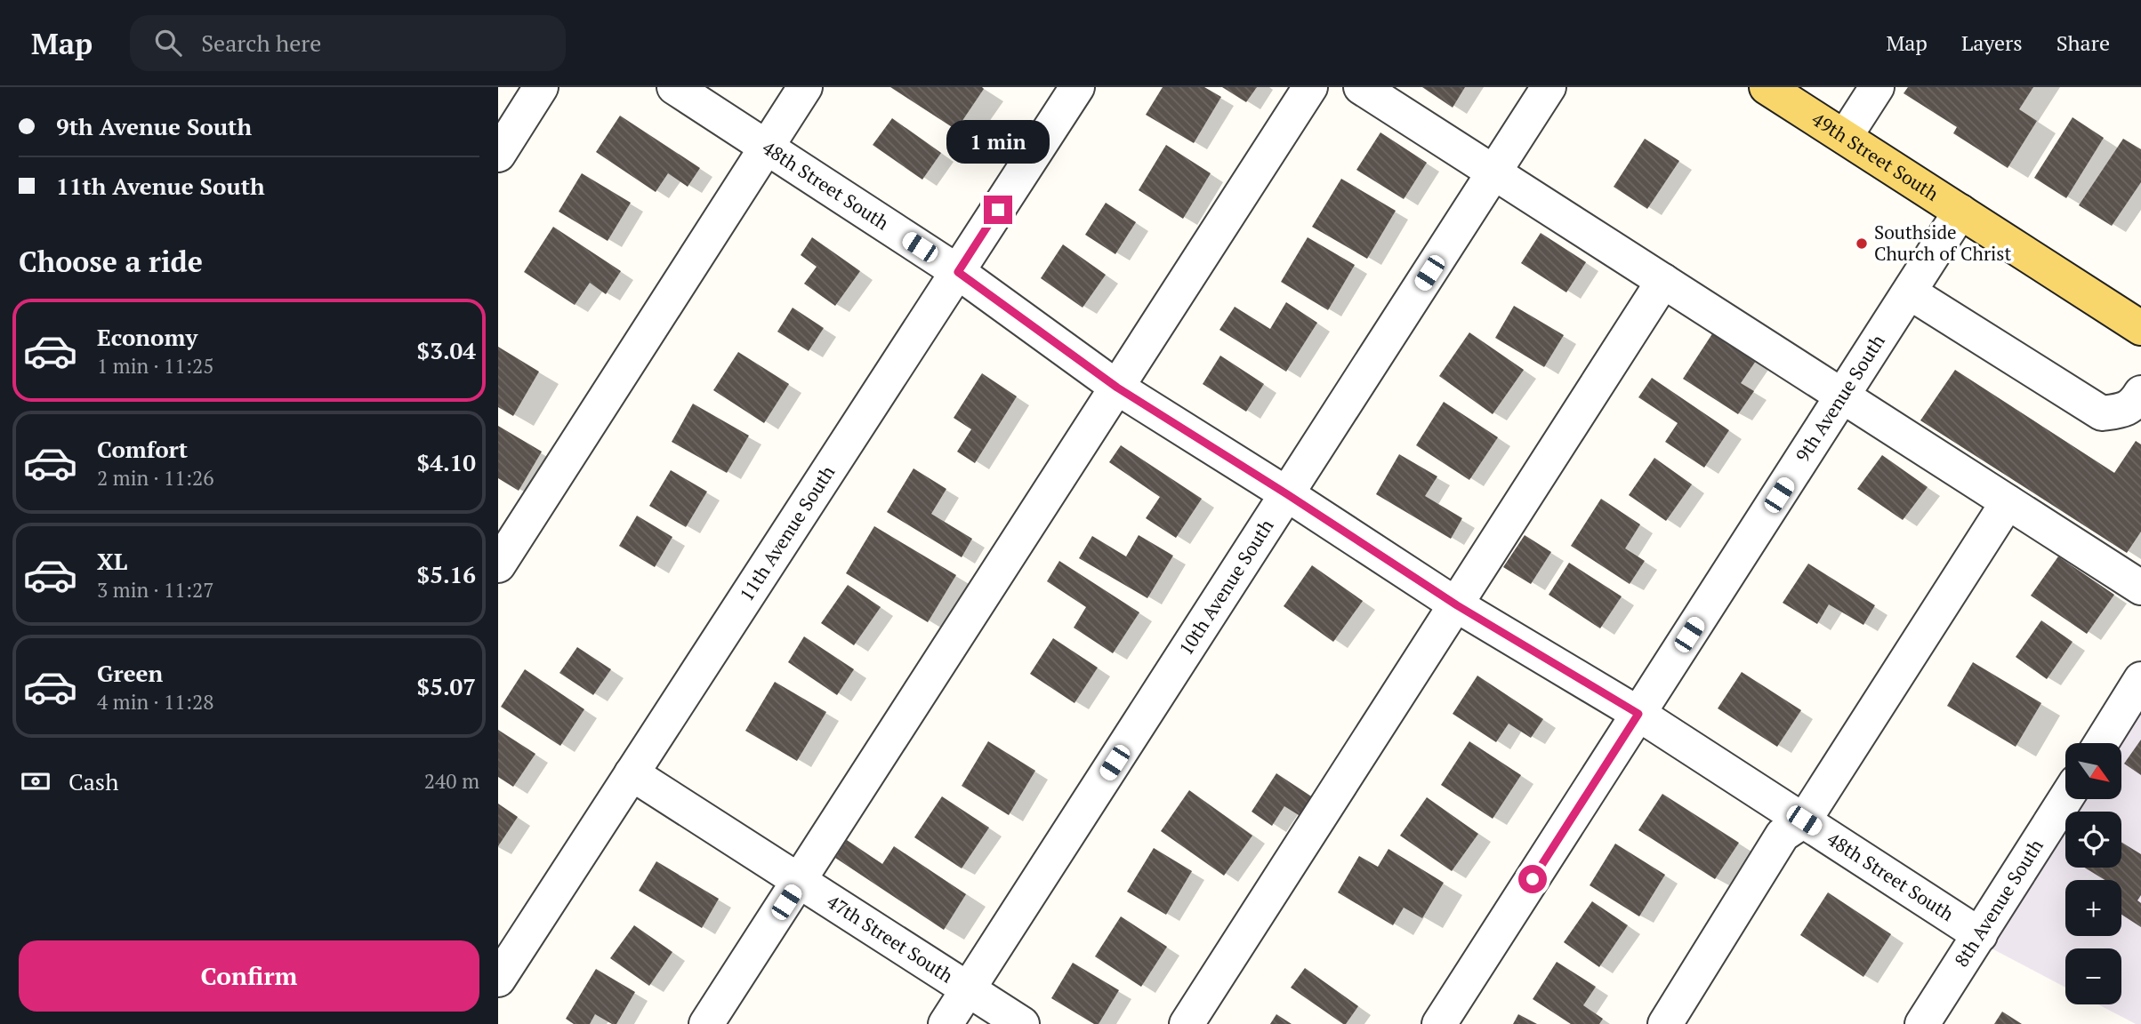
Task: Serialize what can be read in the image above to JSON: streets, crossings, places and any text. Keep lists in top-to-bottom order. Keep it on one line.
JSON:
{"streets":{"main road":["49th Street South"],"street":["48th Street South","9th Avenue South","11th Avenue South","10th Avenue South","8th Avenue South","47th Street South"]},"crossings":[["49th Street South","9th Avenue South"],["48th Street South","9th Avenue South"],["48th Street South","11th Avenue South"],["48th Street South","10th Avenue South"],["48th Street South","8th Avenue South"],["11th Avenue South","47th Street South"],["10th Avenue South","47th Street South"]],"places":["Southside Church of Christ"],"north":"bottom right","page":{"header":"Map","search":"Search here","nav":["Map","Layers","Share"],"banner":["9th Avenue South","11th Avenue South"],"bubble":"1 min","heading":"Choose a ride","list":[{"name":"Economy","note":"1 min · 11:25","value":"$3.04"},{"name":"Comfort","note":"2 min · 11:26","value":"$4.10"},{"name":"XL","note":"3 min · 11:27","value":"$5.16"},{"name":"Green","note":"4 min · 11:28","value":"$5.07"}],"map_buttons":["+","−"],"pay":["Cash","240 m"],"buttons":"Confirm"}}
